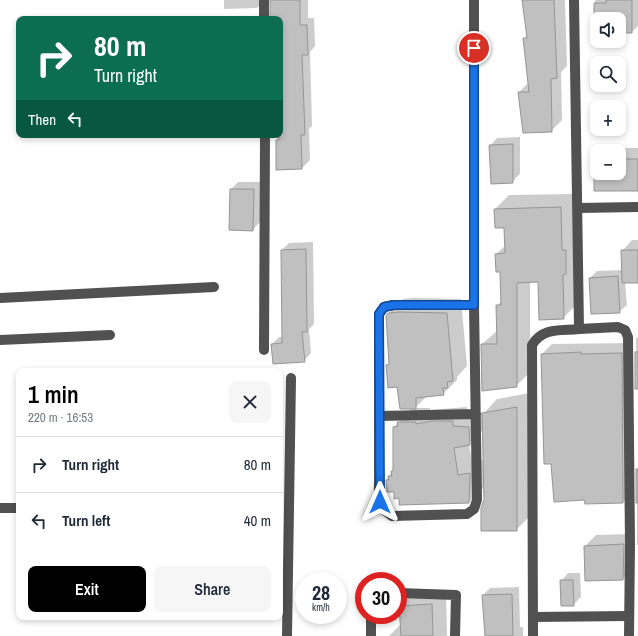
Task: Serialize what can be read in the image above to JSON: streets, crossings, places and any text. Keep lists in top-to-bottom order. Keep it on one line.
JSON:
{"page":{"map_buttons":["+","−"],"turn":["80 m","Turn right"],"then":"Then","heading":["1 min","220 m · 16:53"],"list":[{"name":"Turn right","value":"80 m"},{"name":"Turn left","value":"40 m"}],"buttons":["Exit","Share"],"speed":"28 km/h","limit":"30"}}
